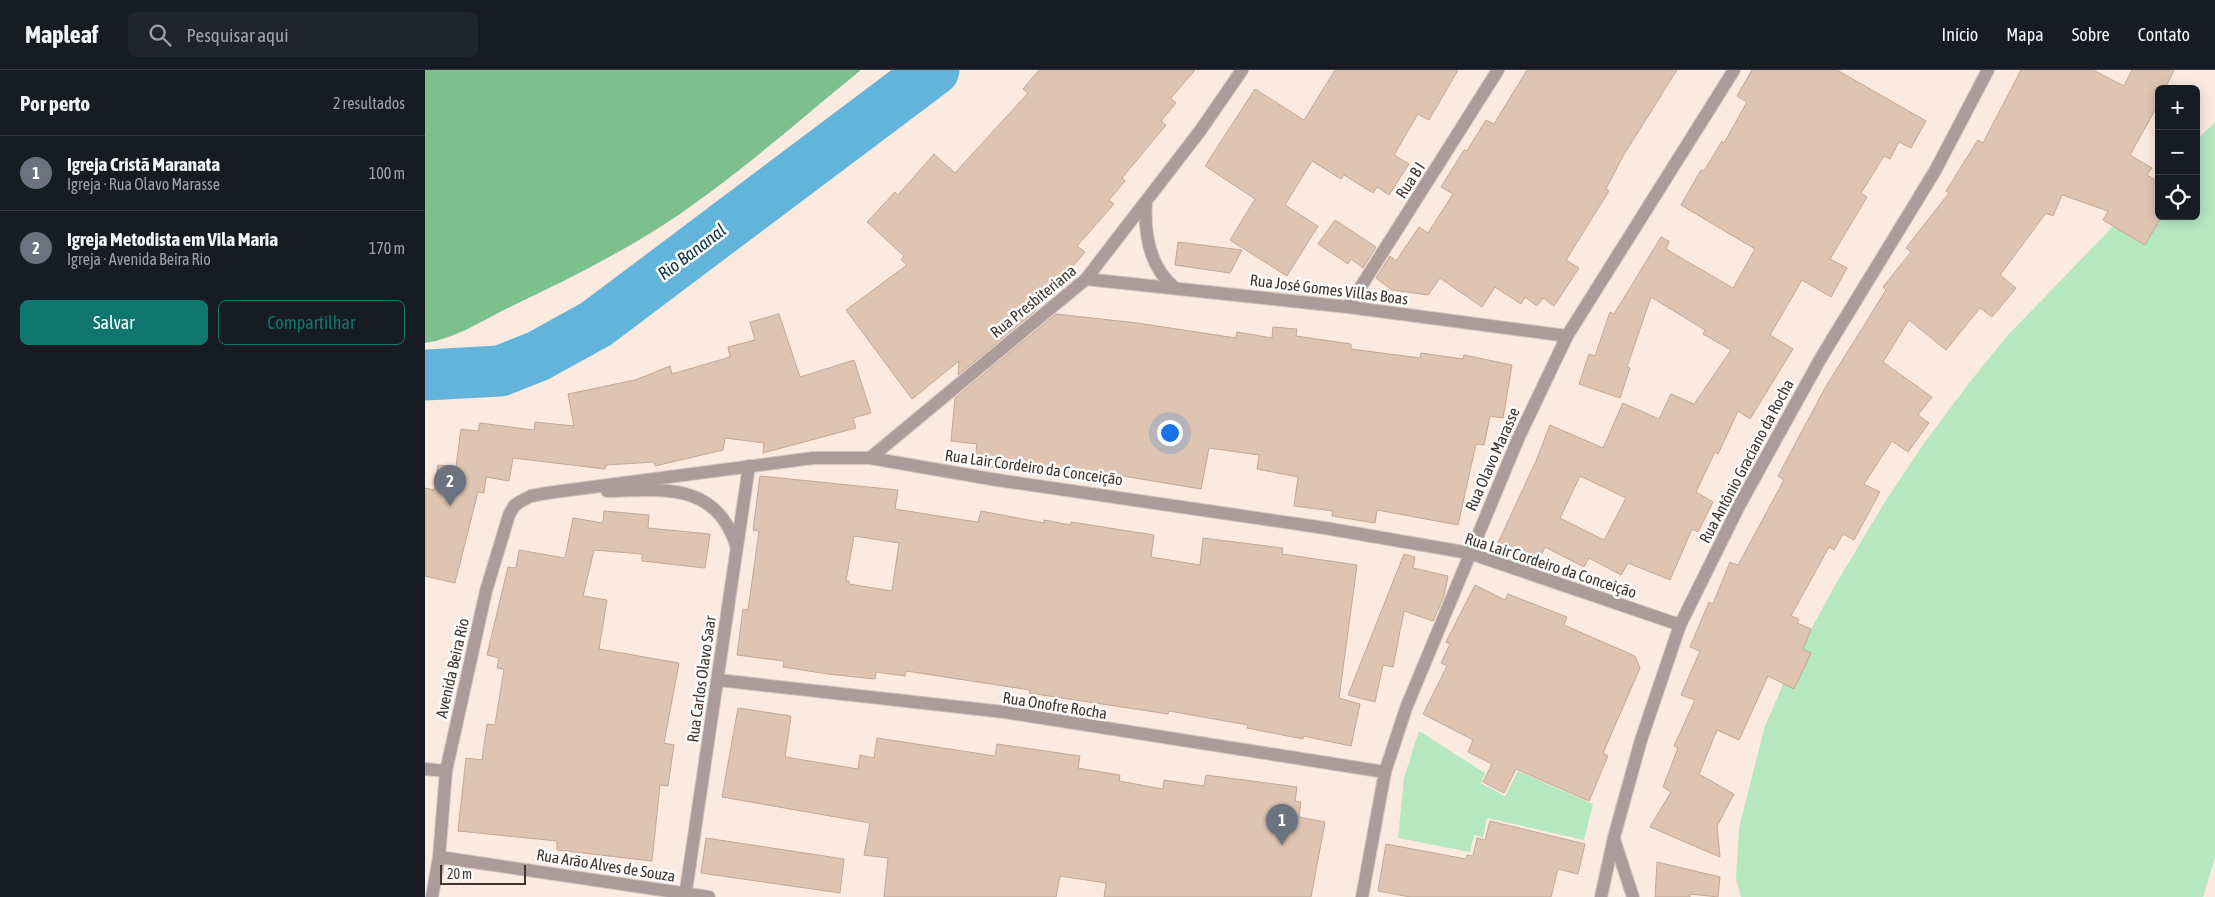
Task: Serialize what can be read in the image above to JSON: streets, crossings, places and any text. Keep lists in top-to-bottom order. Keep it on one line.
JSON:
{"streets":{"street":["Rua B I","Rua José Gomes Villas Boas","Rua Presbiteriana","Rua Olavo Marasse","Rua Antônio Graciano da Rocha","Rua Lair Cordeiro da Conceição","Avenida Beira Rio","Rua Carlos Olavo Saar","Rua Onofre Rocha","Rua Arão Alves de Souza"]},"crossings":[["Rua B I","Rua José Gomes Villas Boas"],["Rua José Gomes Villas Boas","Rua Presbiteriana"],["Rua José Gomes Villas Boas","Rua Olavo Marasse"],["Rua Presbiteriana","Rua Lair Cordeiro da Conceição"],["Rua Olavo Marasse","Rua Lair Cordeiro da Conceição"],["Rua Olavo Marasse","Rua Onofre Rocha"],["Rua Antônio Graciano da Rocha","Rua Lair Cordeiro da Conceição"],["Rua Lair Cordeiro da Conceição","Avenida Beira Rio"],["Rua Lair Cordeiro da Conceição","Rua Carlos Olavo Saar"],["Avenida Beira Rio","Rua Arão Alves de Souza"],["Rua Carlos Olavo Saar","Rua Onofre Rocha"],["Rua Carlos Olavo Saar","Rua Arão Alves de Souza"]],"water":["Rio Bananal"],"scale_bar":"20 m","page":{"header":"Mapleaf","search":"Pesquisar aqui","nav":["Início","Mapa","Sobre","Contato"],"heading":["Por perto","2 resultados"],"map_buttons":["+","−"],"list":[{"mark":"1","name":"Igreja Cristã Maranata","note":"Igreja · Rua Olavo Marasse","value":"100 m"},{"mark":"2","name":"Igreja Metodista em Vila Maria","note":"Igreja · Avenida Beira Rio","value":"170 m"}],"buttons":["Salvar","Compartilhar"],"pins":["2","1"],"scale":"20 m"}}
